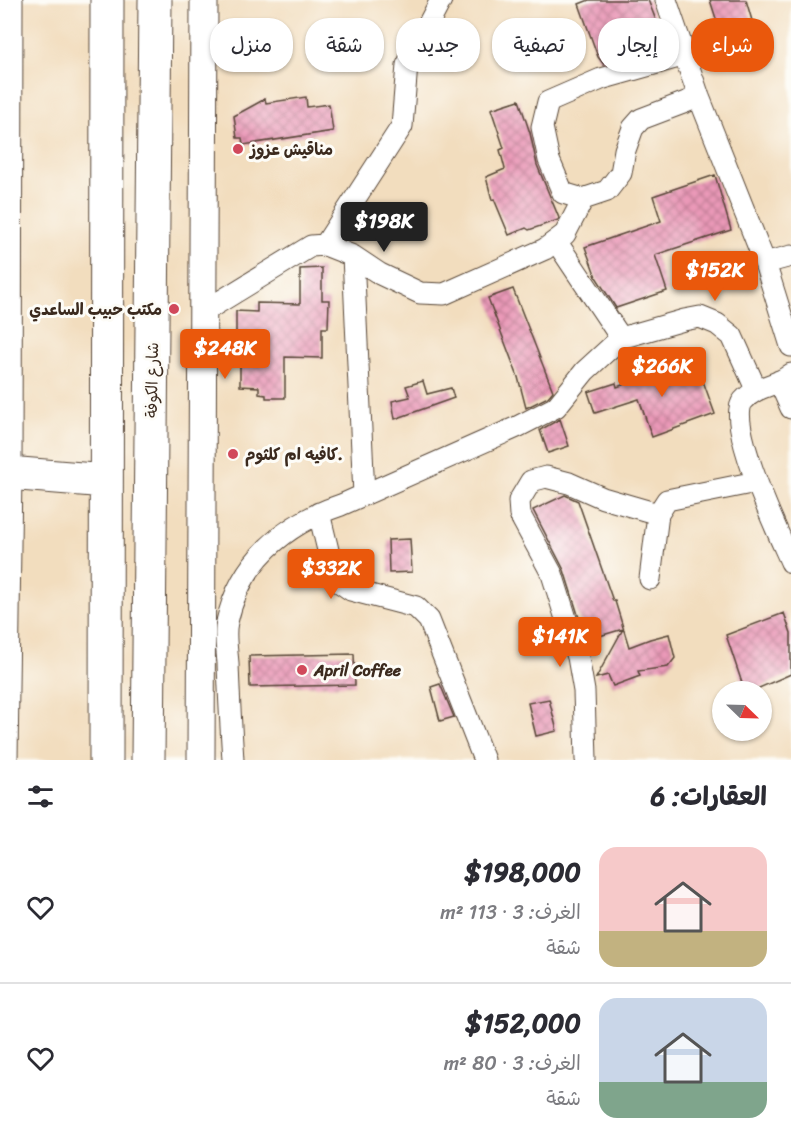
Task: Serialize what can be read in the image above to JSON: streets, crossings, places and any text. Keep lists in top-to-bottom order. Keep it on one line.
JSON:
{"streets":{"highway":["شارع الكوفة"]},"places":["مناقيش عزوز","مكتب حبيب الساعدي","كافيه ام كلثوم.","April Coffee"],"north":"bottom right","page":{"chip":["شراء","إيجار","تصفية","جديد","شقة","منزل"],"price":["$198K","$152K","$248K","$266K","$332K","$141K"],"heading":"العقارات: 6","list":[{"name":"$198,000","note":"الغرف: 3 · 113 m² · شقة"},{"name":"$152,000","note":"الغرف: 3 · 80 m² · شقة"}]}}
